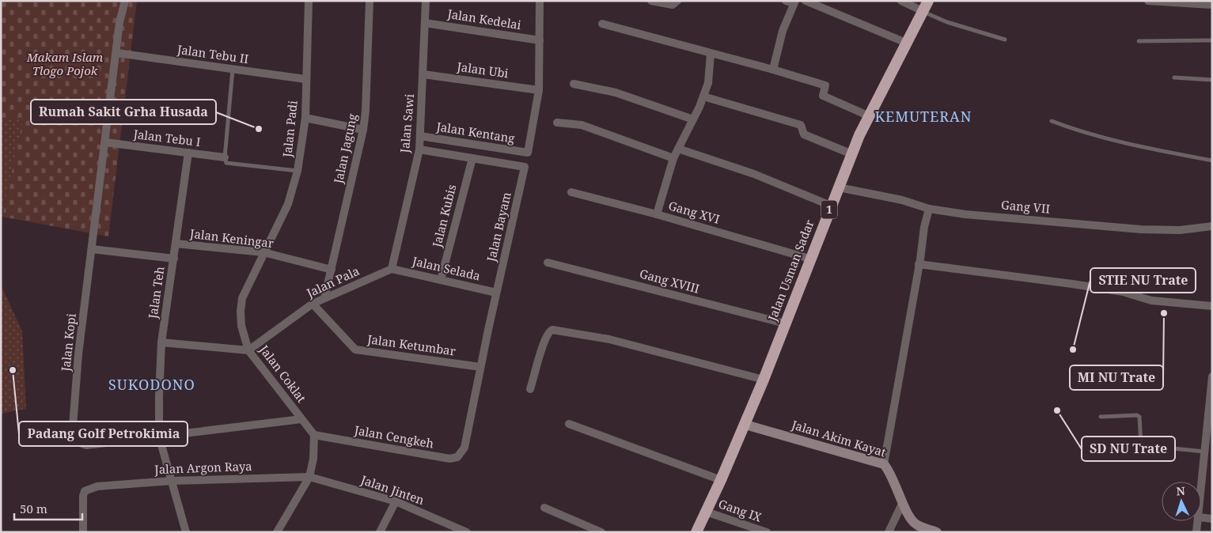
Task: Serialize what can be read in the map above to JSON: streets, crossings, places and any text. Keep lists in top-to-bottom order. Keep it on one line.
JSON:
{"streets":{"highway":["1","Jalan Usman Sadar"],"main road":["Jalan Akim Kayat"],"street":["Jalan Kedelai","Jalan Tebu II","Jalan Ubi","Jalan Sawi","Jalan Padi","Jalan Kentang","Jalan Tebu I","Jalan Jagung","Gang VII","Gang XVI","Jalan Kubis","Jalan Bayam","Jalan Keningar","Jalan Selada","Gang XVIII","Jalan Pala","Jalan Teh","Jalan Kopi","Jalan Ketumbar","Jalan Coklat","Jalan Cengkeh","Jalan Argon Raya","Jalan Jinten","Gang IX"]},"crossings":[["Jalan Kedelai","Jalan Sawi"],["Jalan Tebu II","Jalan Padi"],["Jalan Tebu II","Jalan Kopi"],["Jalan Ubi","Jalan Sawi"],["Jalan Ubi","Jalan Kentang"],["Jalan Sawi","Jalan Kentang"],["Jalan Sawi","Jalan Selada"],["Jalan Sawi","Jalan Pala"],["Jalan Padi","Jalan Keningar"],["Jalan Padi","Jalan Coklat"],["Jalan Tebu I","Jalan Teh"],["Jalan Tebu I","Jalan Kopi"],["Jalan Jagung","Jalan Keningar"],["Jalan Jagung","Jalan Pala"],["Gang VII","Jalan Usman Sadar"],["Gang XVI","Jalan Usman Sadar"],["Jalan Kubis","Jalan Bayam"],["Jalan Kubis","Jalan Selada"],["Jalan Bayam","Jalan Selada"],["Jalan Bayam","Jalan Ketumbar"],["Jalan Bayam","Jalan Cengkeh"],["Jalan Keningar","Jalan Teh"],["Jalan Keningar","Jalan Coklat"],["Jalan Selada","Jalan Pala"],["Jalan Usman Sadar","Gang XVIII"],["Jalan Usman Sadar","Jalan Akim Kayat"],["Jalan Usman Sadar","Gang IX"],["Jalan Pala","Jalan Ketumbar"],["Jalan Pala","Jalan Coklat"],["Jalan Teh","Jalan Kopi"],["Jalan Teh","Jalan Argon Raya"],["Jalan Coklat","Jalan Cengkeh"],["Jalan Argon Raya","Jalan Jinten"]],"districts":["KEMUTERAN","SUKODONO"],"parks":["Makam Islam Tlogo Pojok"],"places":["Rumah Sakit Grha Husada","MI NU Trate","STIE NU Trate","Padang Golf Petrokimia","SD NU Trate"],"scale_bar":"50 m","north":"top"}
